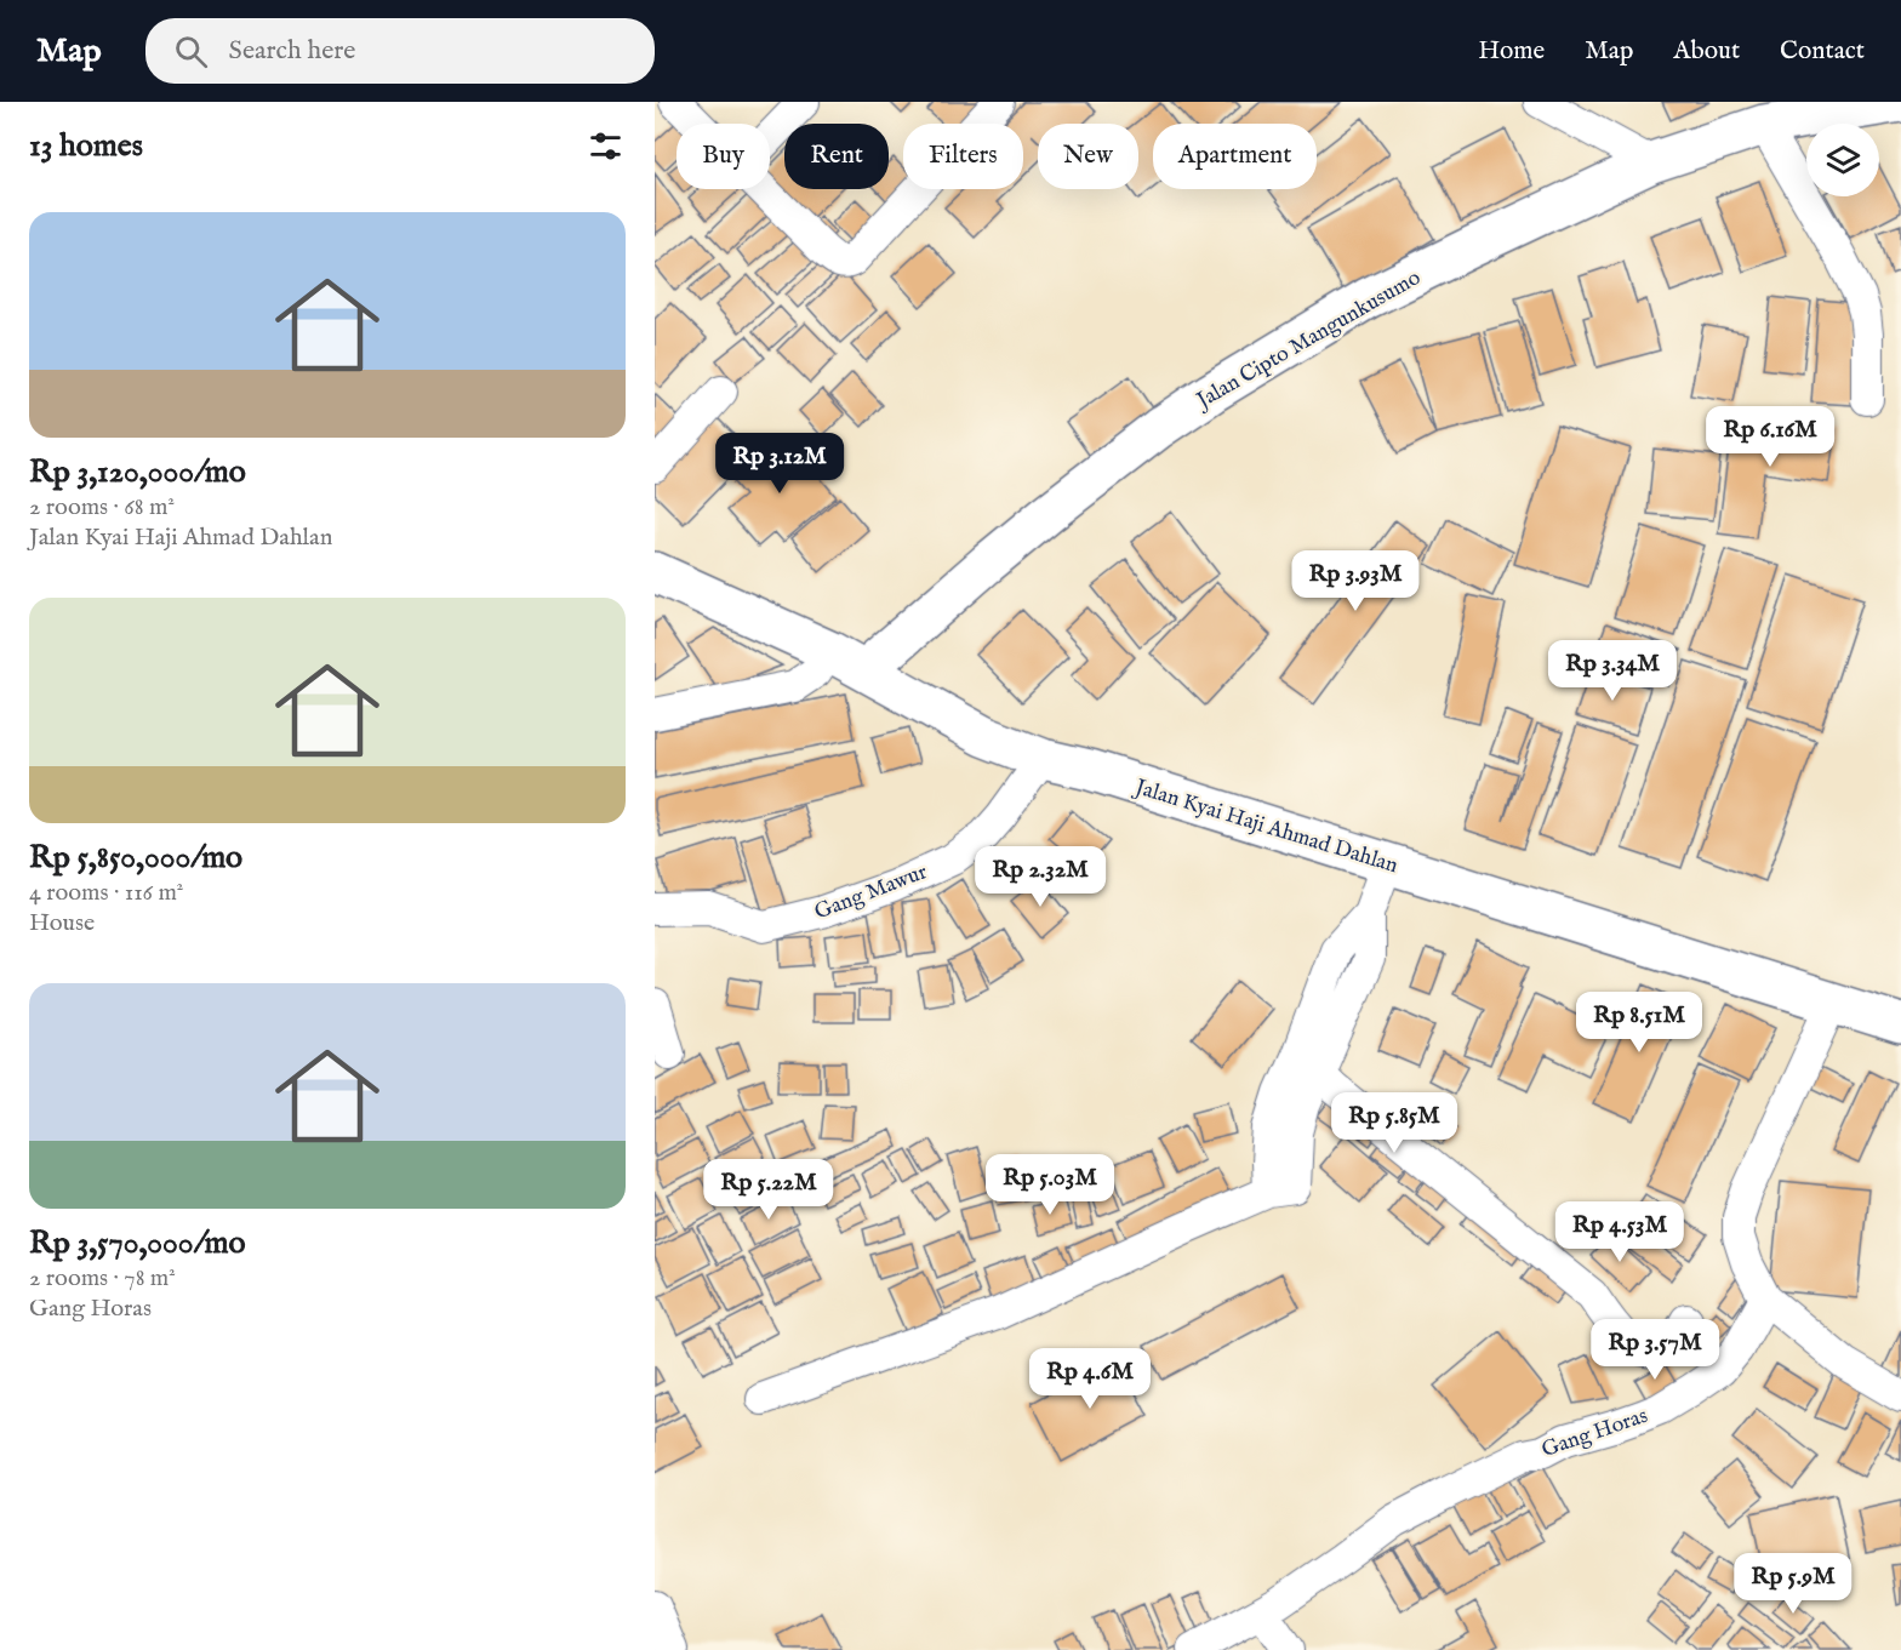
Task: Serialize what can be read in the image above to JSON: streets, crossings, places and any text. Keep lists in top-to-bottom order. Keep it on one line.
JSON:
{"streets":{"main road":["Jalan Cipto Mangunkusumo","Jalan Kyai Haji Ahmad Dahlan"],"street":["Gang Mawur","Gang Horas"]},"crossings":[["Jalan Cipto Mangunkusumo","Jalan Kyai Haji Ahmad Dahlan"],["Jalan Kyai Haji Ahmad Dahlan","Gang Mawur"]],"page":{"header":"Map","search":"Search here","nav":["Home","Map","About","Contact"],"heading":"13 homes","chip":["Buy","Rent","Filters","New","Apartment"],"list":[{"name":"Rp 3,120,000/mo","note":"2 rooms · 68 m² · Jalan Kyai Haji Ahmad Dahlan"},{"name":"Rp 5,850,000/mo","note":"4 rooms · 116 m² · House"},{"name":"Rp 3,570,000/mo","note":"2 rooms · 78 m² · Gang Horas"}],"price":["Rp 6.16M","Rp 3.12M","Rp 3.93M","Rp 3.34M","Rp 2.32M","Rp 8.51M","Rp 5.85M","Rp 5.03M","Rp 5.22M","Rp 4.53M","Rp 3.57M","Rp 4.6M","Rp 5.9M"]}}
